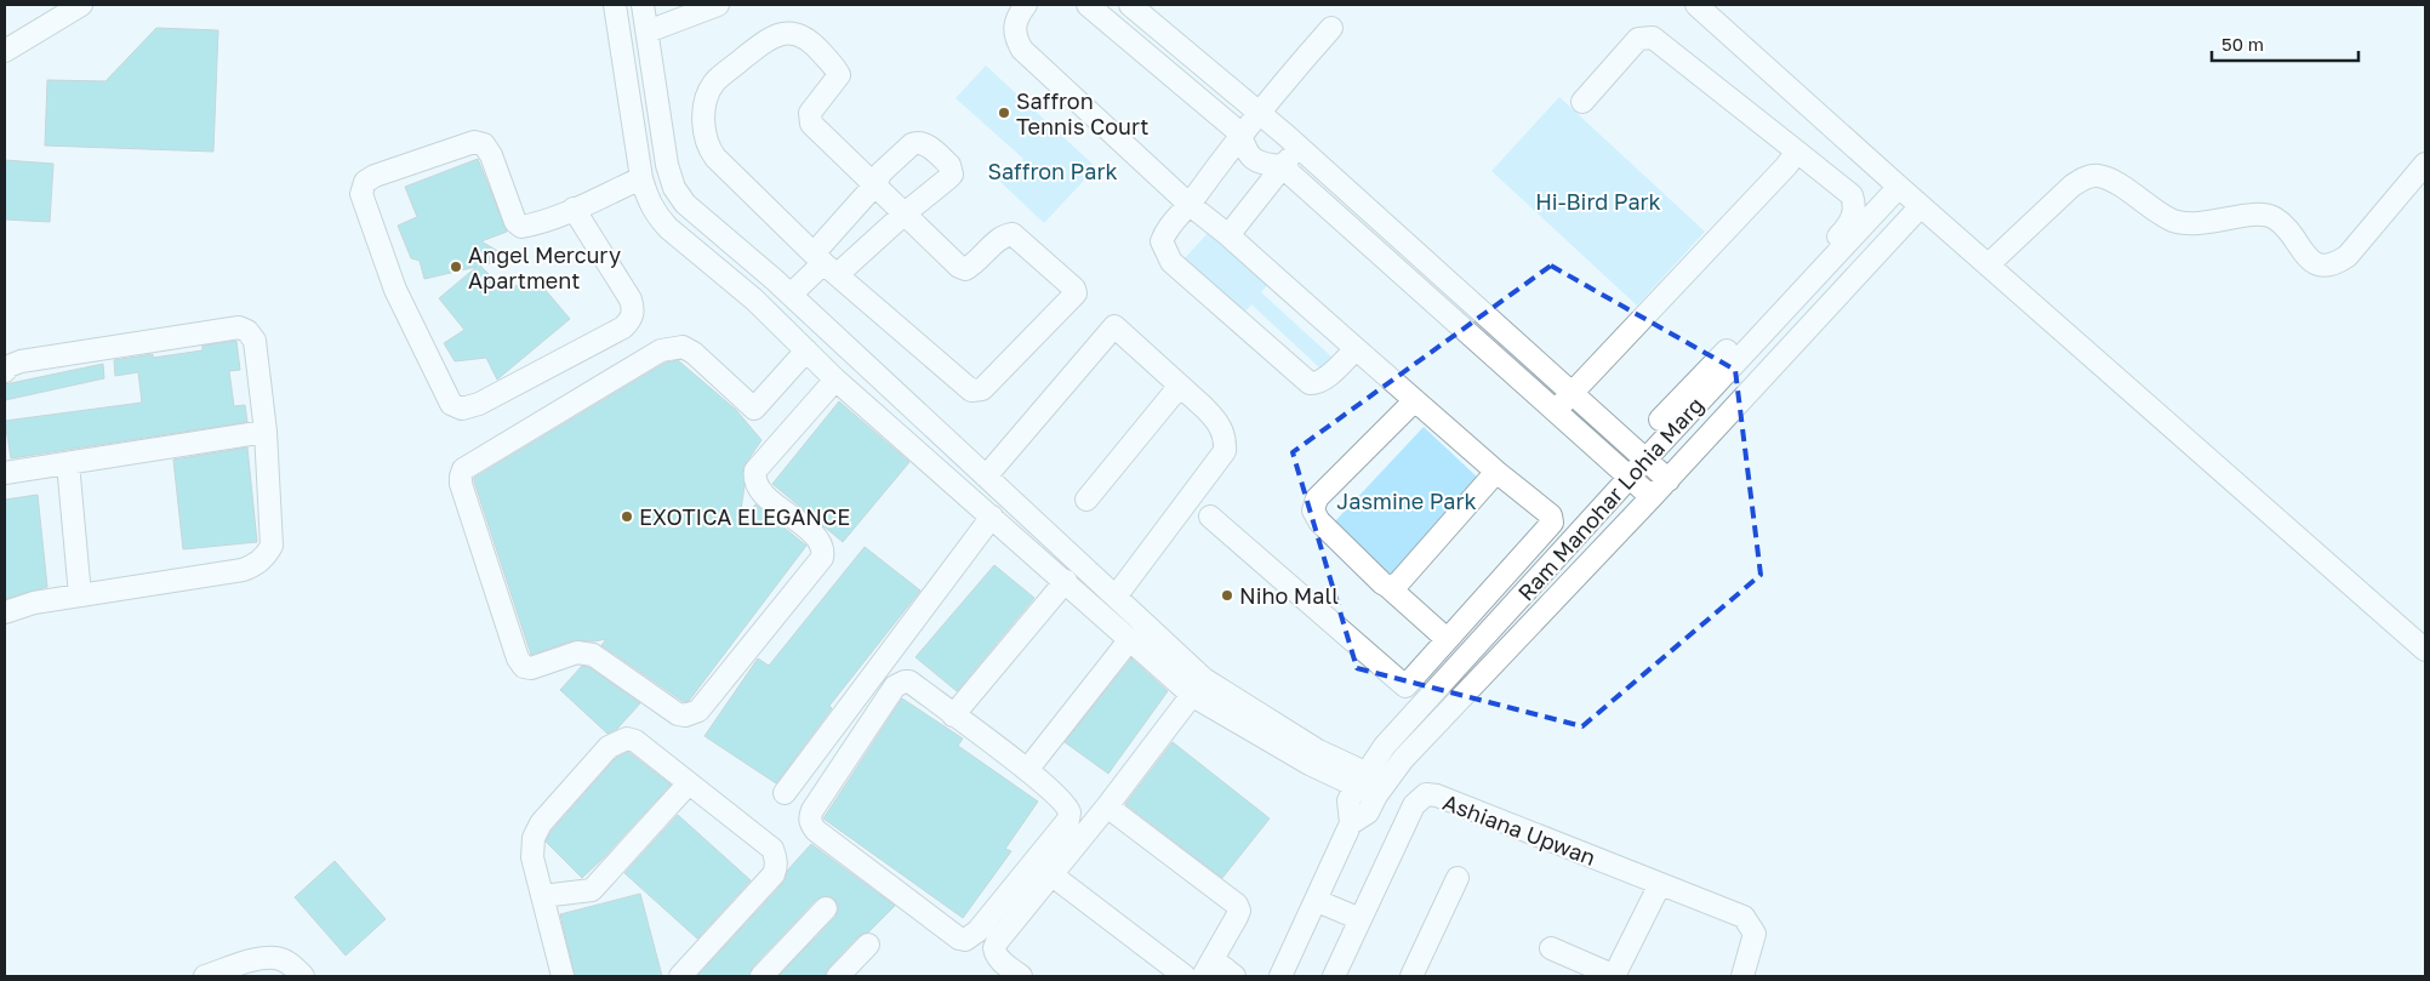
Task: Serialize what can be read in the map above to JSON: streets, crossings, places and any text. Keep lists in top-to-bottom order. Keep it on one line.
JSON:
{"streets":{"street":["Ram Manohar Lohia Marg","Ashiana Upwan"]},"parks":["Saffron Park","Hi-Bird Park","Jasmine Park"],"places":["Saffron Tennis Court","Angel Mercury Apartment","EXOTICA ELEGANCE","Niho Mall"],"scale_bar":"50 m"}
